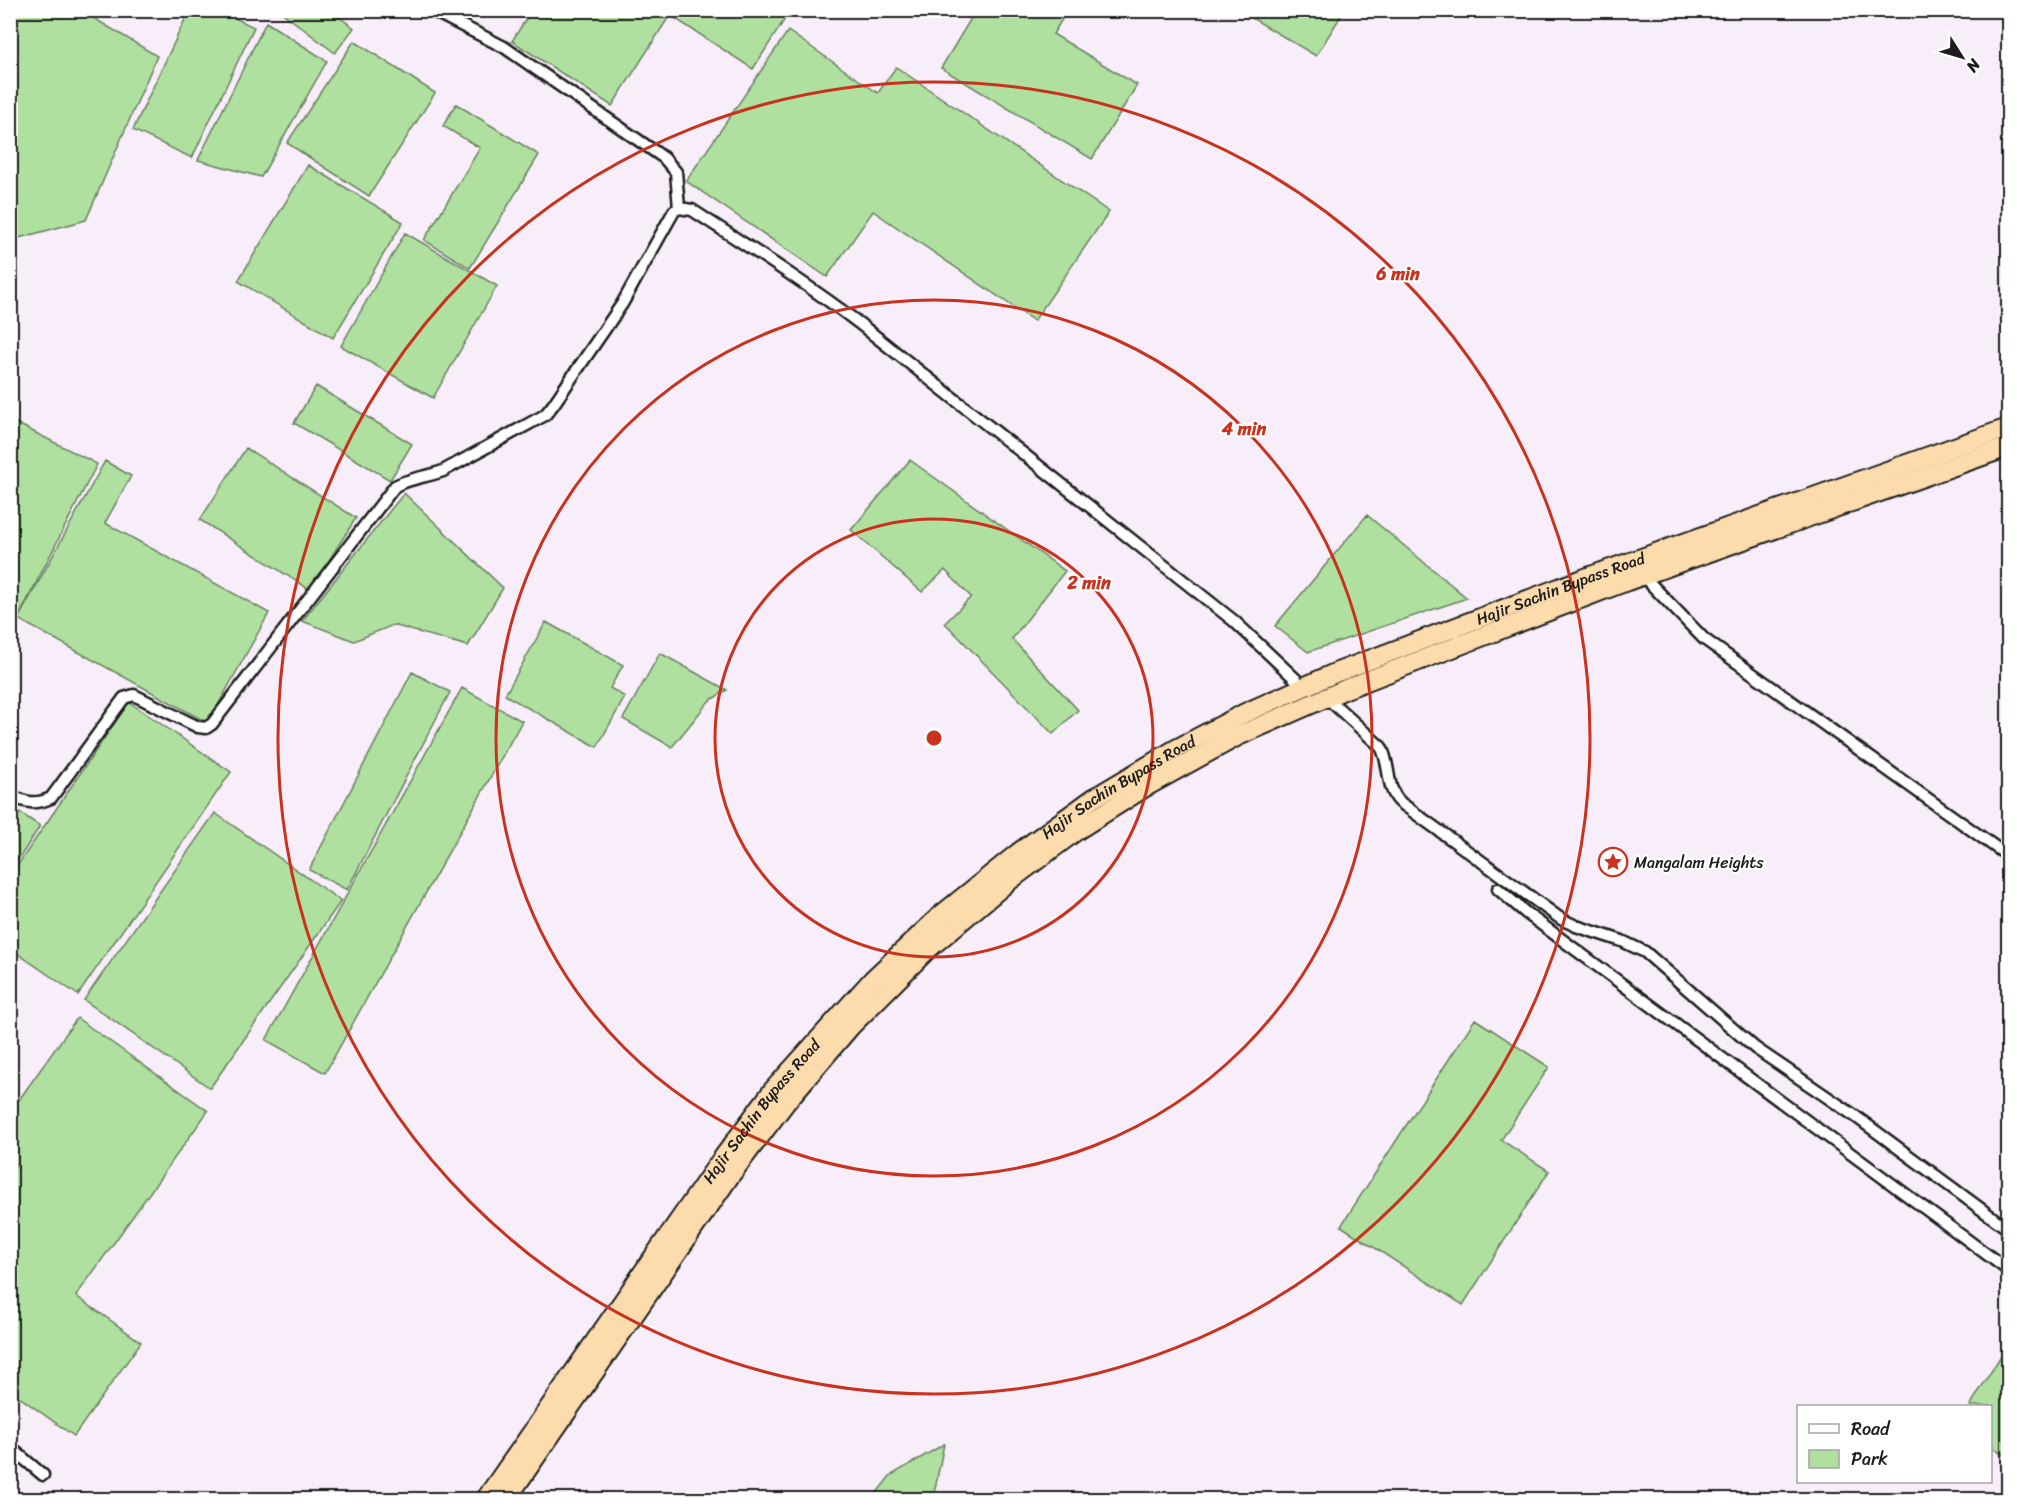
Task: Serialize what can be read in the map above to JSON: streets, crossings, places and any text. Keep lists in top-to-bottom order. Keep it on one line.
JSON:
{"streets":{"highway":["Hajir Sachin Bypass Road"]},"places":{"place":["Mangalam Heights"]},"legend":["Road","Park"],"north":"bottom right","rings":["6 min","4 min","2 min"]}
